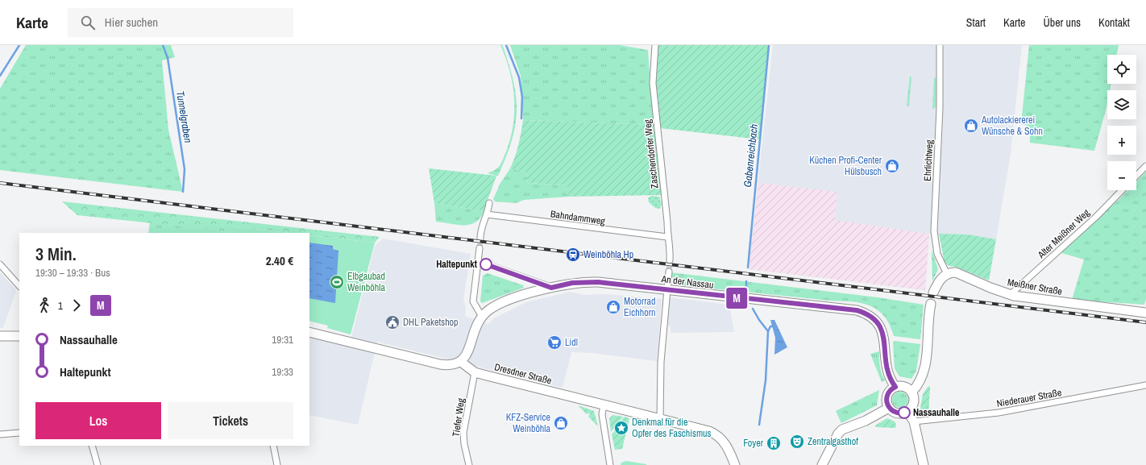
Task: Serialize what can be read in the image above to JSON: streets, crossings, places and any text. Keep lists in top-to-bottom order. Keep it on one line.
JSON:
{"streets":{"main road":["An der Nassau","Meißner Straße","Dresdner Straße"],"street":["Zaschendorfer Weg","Ehrlichtweg","Bahndammweg","Alter Meißner Weg","Niederauer Straße","Tiefer Weg"]},"crossings":[["Zaschendorfer Weg","Bahndammweg"],["Ehrlichtweg","Meißner Straße"],["Alter Meißner Weg","Meißner Straße"],["An der Nassau","Dresdner Straße"],["Dresdner Straße","Tiefer Weg"]],"water":["Tunnelgraben","Gabenreichbach"],"places":{"shop":["Autolackiererei Wünsche & Sohn","Küchen Profi-Center Hülsbusch","Motorrad Eichhorn","KFZ-Service Weinböhla"],"station":["Weinböhla Hp"],"other":["Haltepunkt","Nassauhalle"],"sports":["Elbgaubad Weinböhla"],"public building":["DHL Paketshop"],"supermarket":["Lidl"],"place":["Denkmal für die Opfer des Faschismus"],"theatre":["Zentralgasthof"],"building":["Foyer"]},"lines":["bus line M"],"page":{"header":"Karte","search":"Hier suchen","nav":["Start","Karte","Über uns","Kontakt"],"on_map":"M","map_buttons":["+","−"],"heading":["3 Min.","19:30 – 19:33 · Bus","2.40 €"],"legs":["1","M"],"list":[{"name":"Nassauhalle","value":"19:31"},{"name":"Haltepunkt","value":"19:33"}],"buttons":["Los","Tickets"]}}
